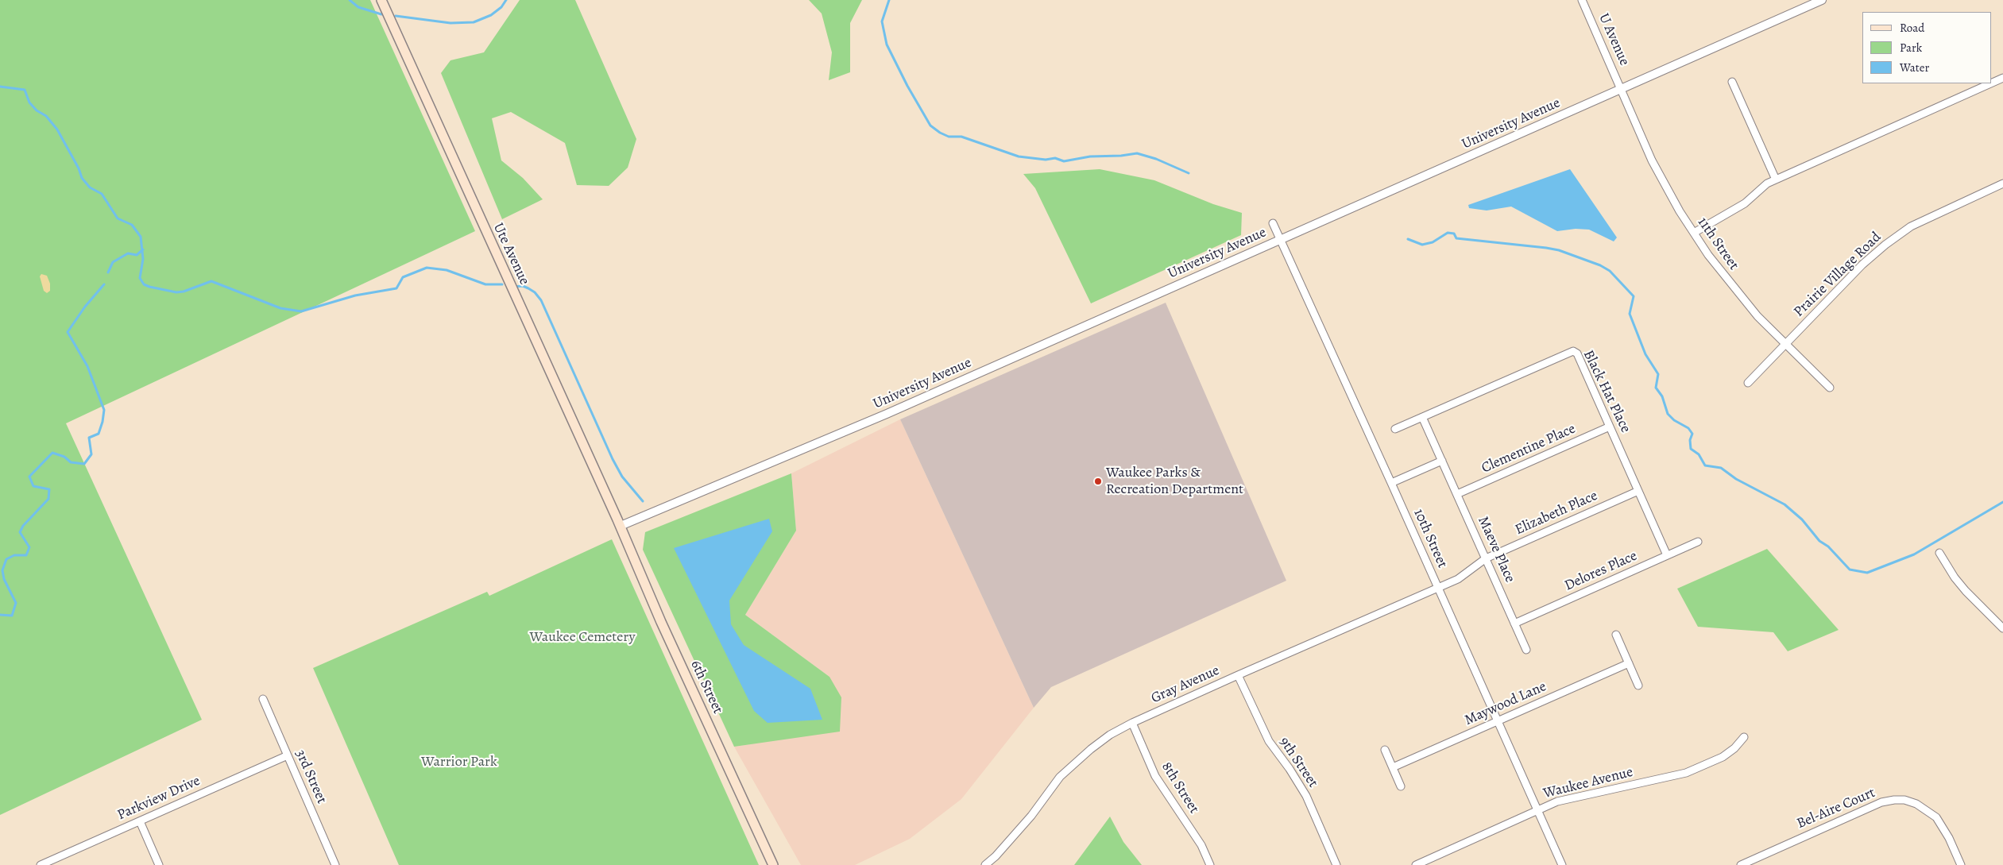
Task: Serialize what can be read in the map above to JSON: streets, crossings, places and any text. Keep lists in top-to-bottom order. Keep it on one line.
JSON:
{"streets":{"main road":["Ute Avenue","6th Street"],"street":["U Avenue","University Avenue","11th Street","Prairie Village Road","Black Hat Place","Clementine Place","Elizabeth Place","10th Street","Maeve Place","Delores Place","Gray Avenue","Maywood Lane","9th Street","3rd Street","Waukee Avenue","8th Street","Parkview Drive","Bel-Aire Court"]},"crossings":[["U Avenue","University Avenue"],["U Avenue","11th Street"],["University Avenue","11th Street"],["University Avenue","Ute Avenue"],["University Avenue","10th Street"],["University Avenue","6th Street"],["11th Street","Prairie Village Road"],["Ute Avenue","6th Street"],["Black Hat Place","Clementine Place"],["Black Hat Place","Elizabeth Place"],["Black Hat Place","Maeve Place"],["Black Hat Place","Delores Place"],["Clementine Place","Maeve Place"],["Elizabeth Place","10th Street"],["Elizabeth Place","Maeve Place"],["Elizabeth Place","Gray Avenue"],["10th Street","Gray Avenue"],["10th Street","Maywood Lane"],["10th Street","Waukee Avenue"],["Maeve Place","Delores Place"],["Gray Avenue","9th Street"],["Gray Avenue","8th Street"],["3rd Street","Parkview Drive"]],"parks":["Waukee Cemetery","Warrior Park"],"places":["Waukee Parks & Recreation Department"],"legend":["Road","Park","Water"]}
